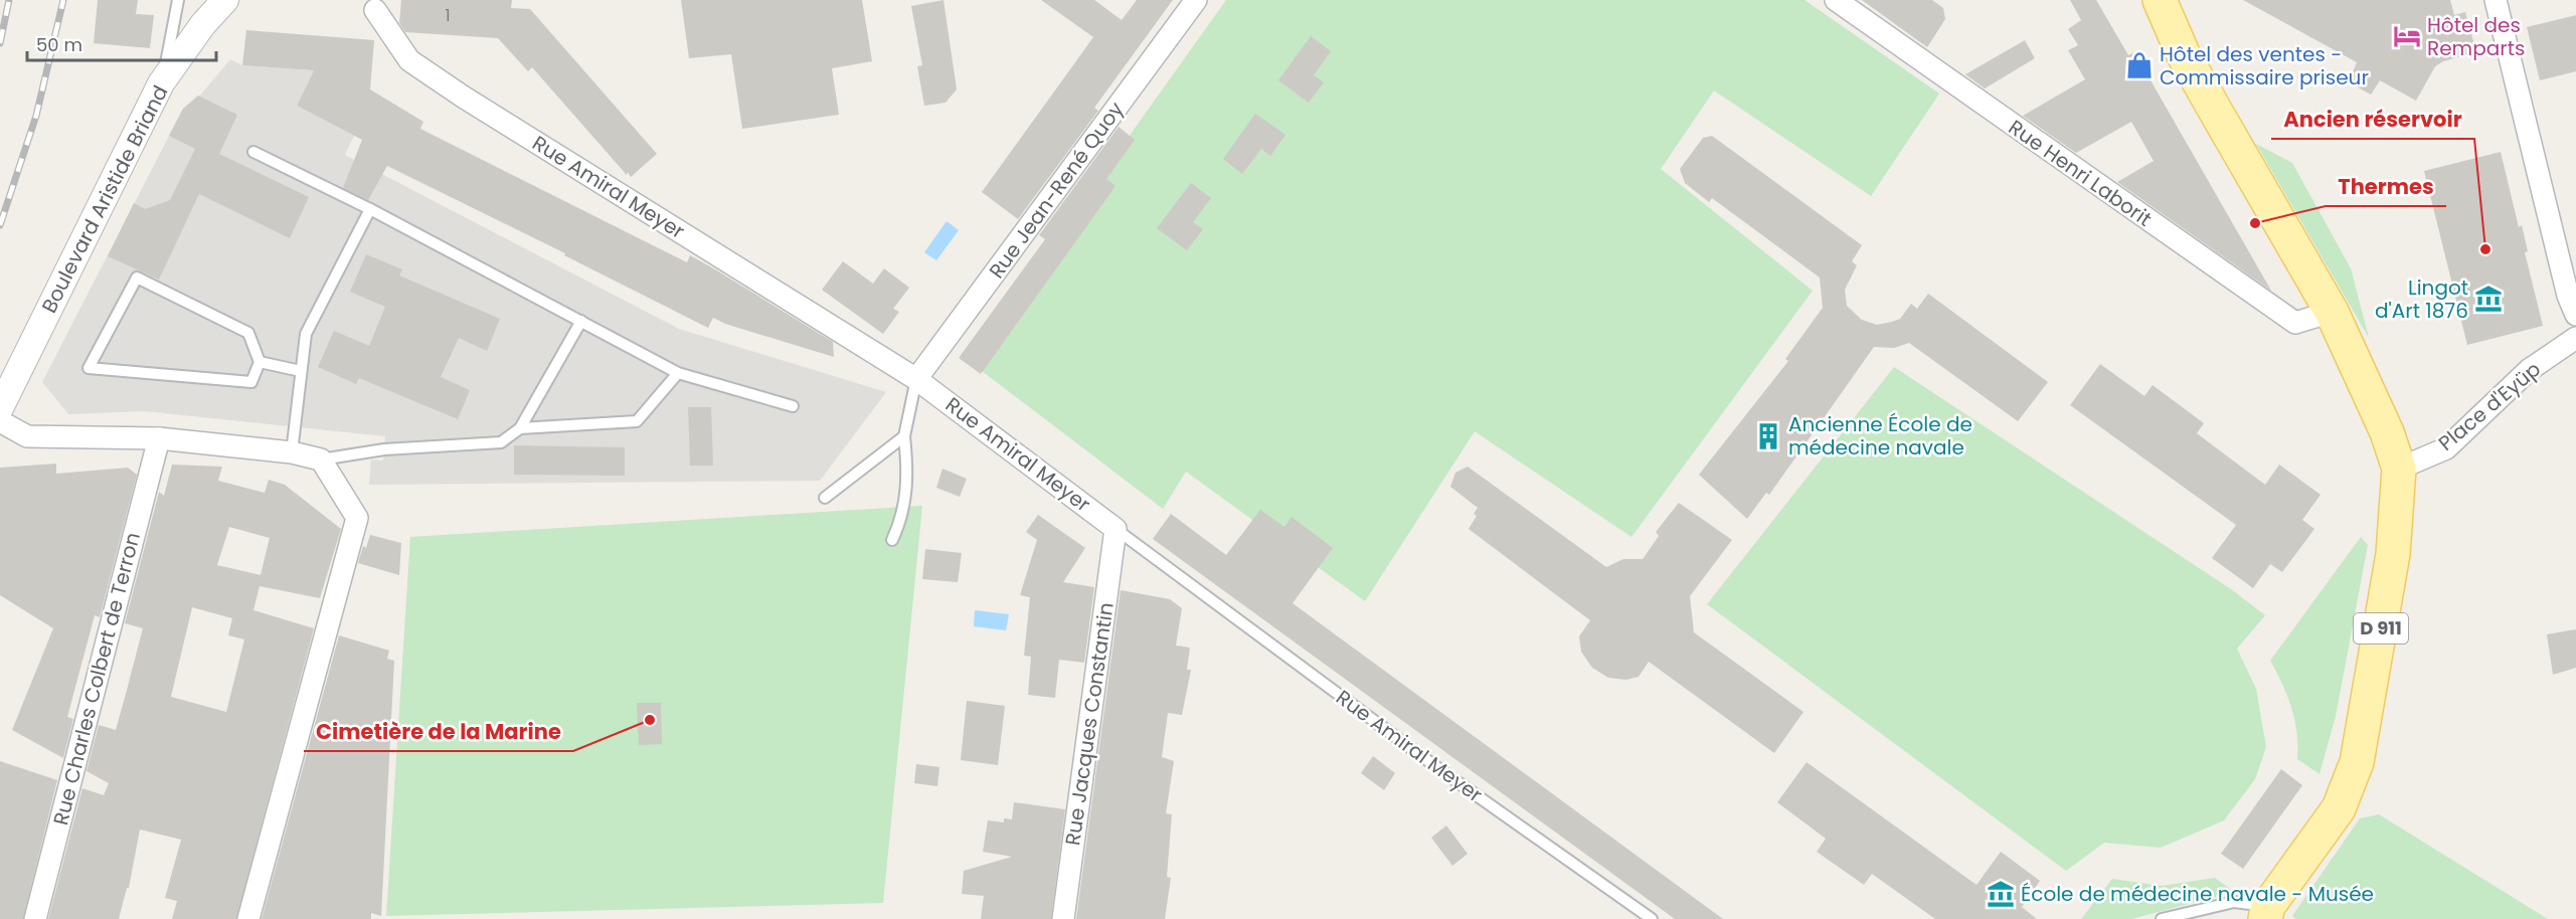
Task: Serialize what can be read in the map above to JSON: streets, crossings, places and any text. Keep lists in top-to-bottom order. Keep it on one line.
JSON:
{"streets":{"main road":["D 911"],"street":["Rue Henri Laborit","Rue Amiral Meyer","Rue Jean-René Quoy","Boulevard Aristide Briand","Place d'Eyüp","Rue Charles Colbert de Terron","Rue Jacques Constantin"]},"crossings":[["Rue Henri Laborit","D 911"],["Rue Amiral Meyer","Rue Jean-René Quoy"],["Rue Amiral Meyer","Rue Jacques Constantin"],["Place d'Eyüp","D 911"]],"places":{"hotel":["Hôtel des Remparts"],"shop":["Hôtel des ventes - Commissaire priseur"],"other":["Thermes","Ancien réservoir","Cimetière de la Marine"],"museum":["Lingot d'Art 1876","École de médecine navale - Musée"],"building":["Ancienne École de médecine navale"]},"house_numbers":["1"],"scale_bar":"50 m"}
